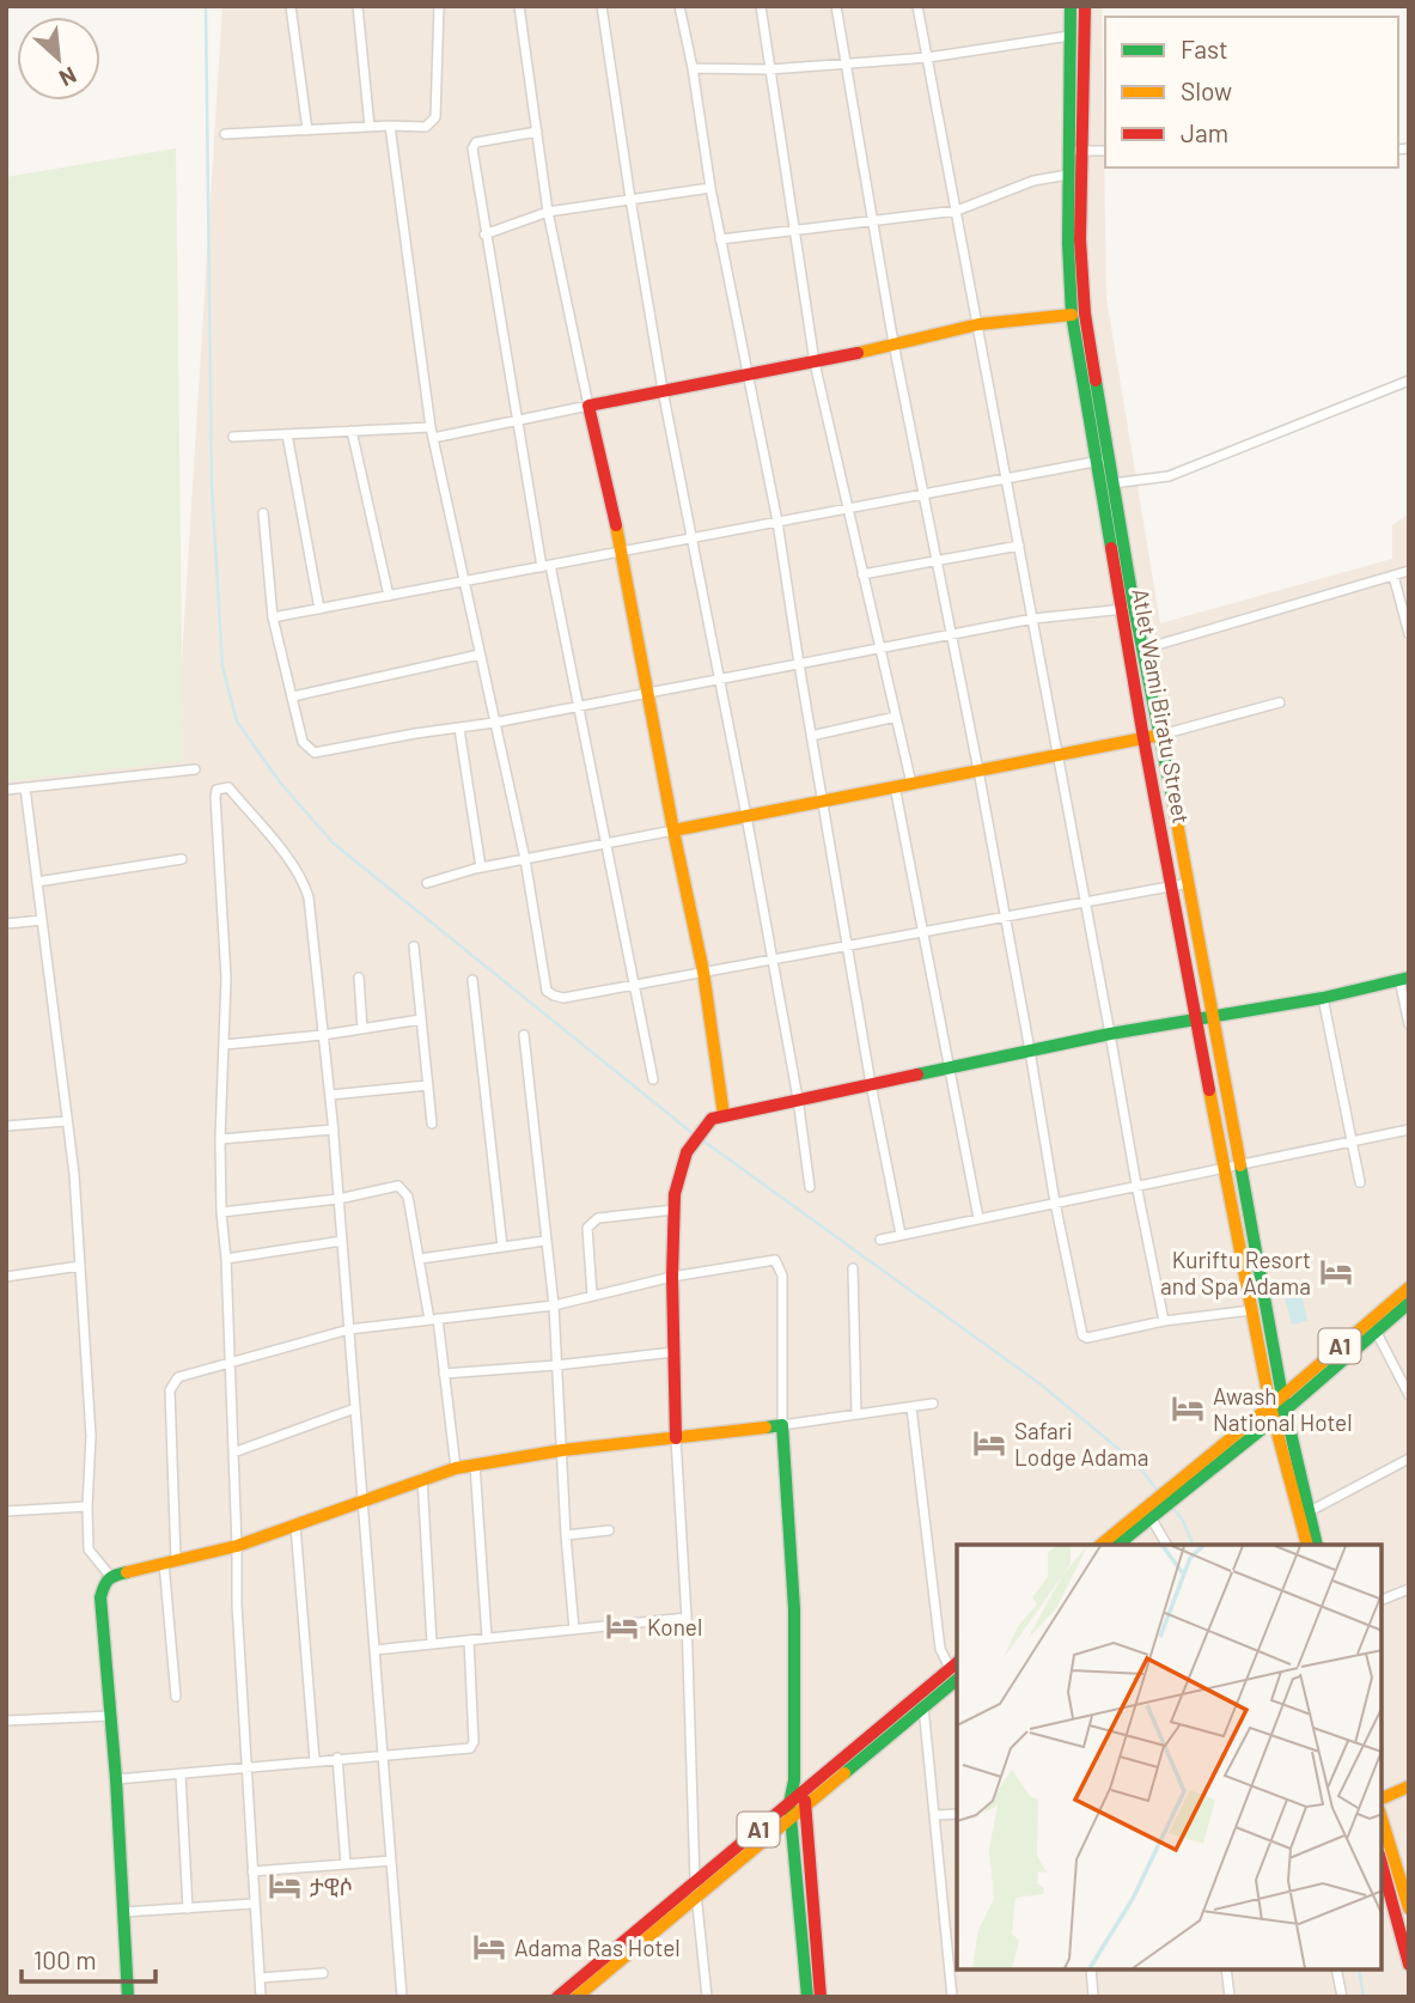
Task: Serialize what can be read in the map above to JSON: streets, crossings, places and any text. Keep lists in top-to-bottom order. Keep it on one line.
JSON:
{"streets":{"main road":["Atlet Wami Biratu Street","A1"]},"crossings":[["Atlet Wami Biratu Street","A1"]],"places":{"hotel":["Kuriftu Resort and Spa Adama","Awash National Hotel","Safari Lodge Adama","Konel","ታዊሶ","Adama Ras Hotel"]},"legend":["Fast","Slow","Jam"],"scale_bar":"100 m","north":"bottom right"}
